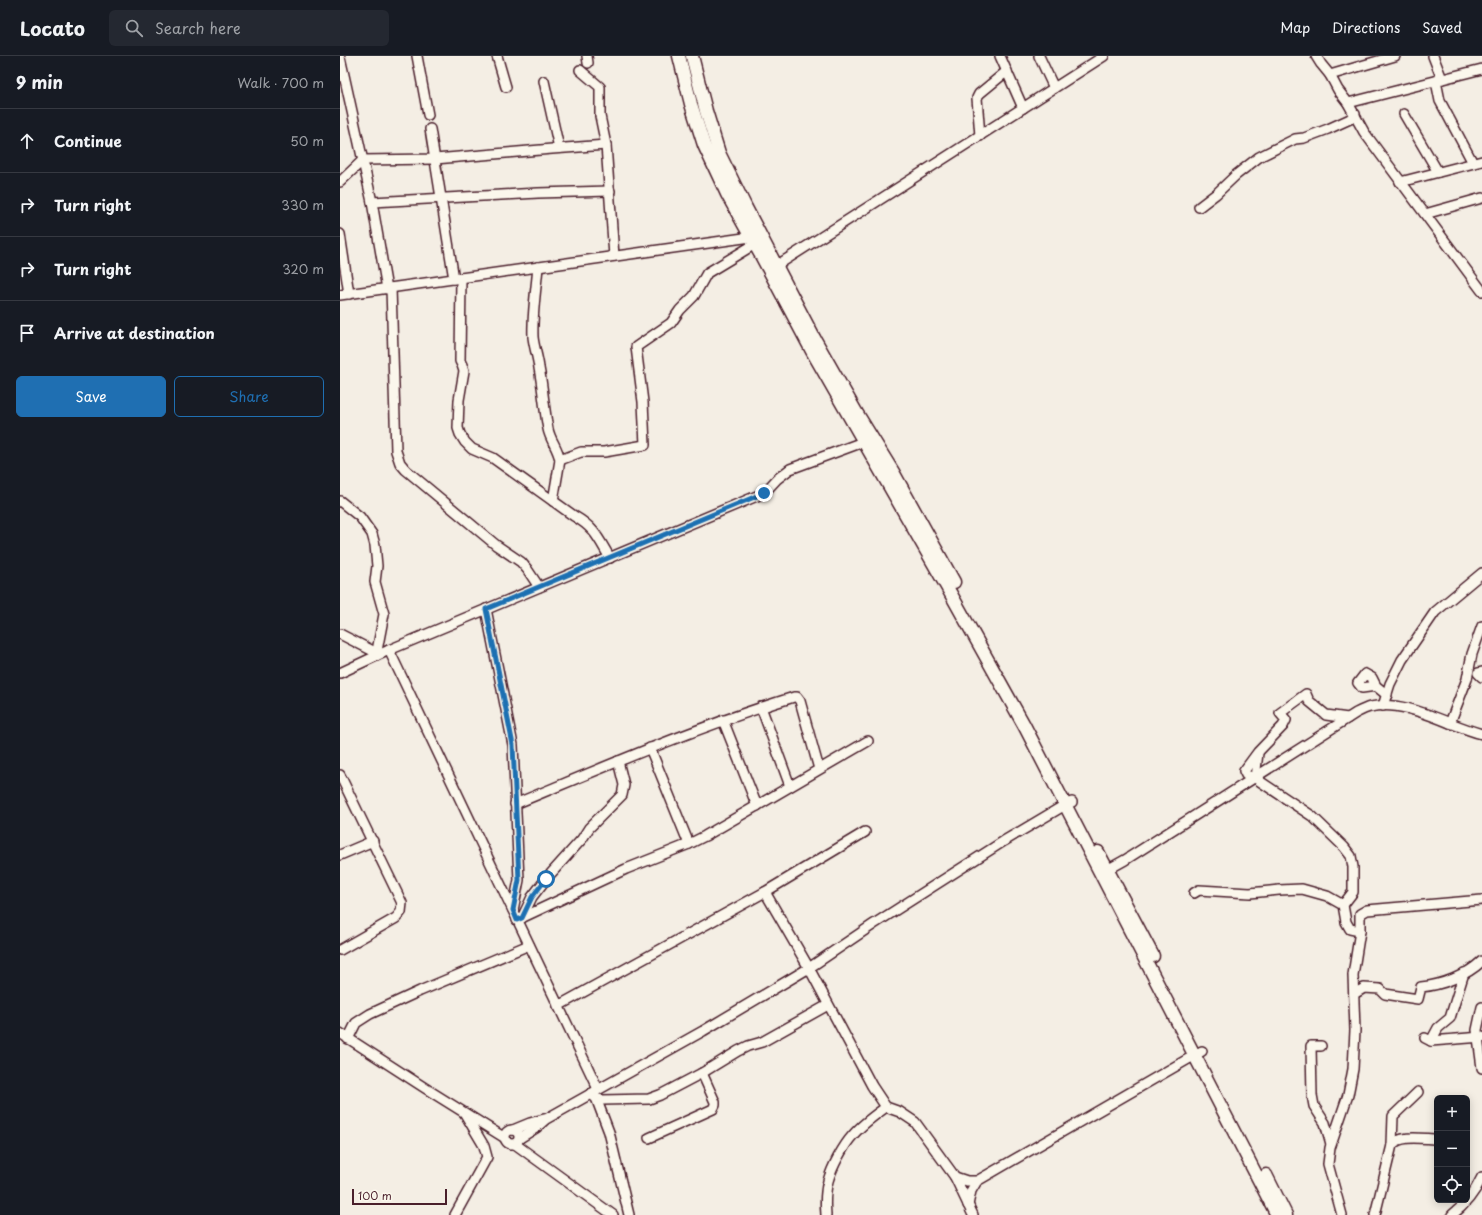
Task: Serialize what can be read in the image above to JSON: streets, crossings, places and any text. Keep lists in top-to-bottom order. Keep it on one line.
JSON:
{"scale_bar":"100 m","page":{"header":"Locato","search":"Search here","nav":["Map","Directions","Saved"],"heading":["9 min","Walk · 700 m"],"list":[["Continue","50 m"],["Turn right","330 m"],["Turn right","320 m"],"Arrive at destination"],"buttons":["Save","Share"],"map_buttons":["+","−"],"scale":"100 m"}}
